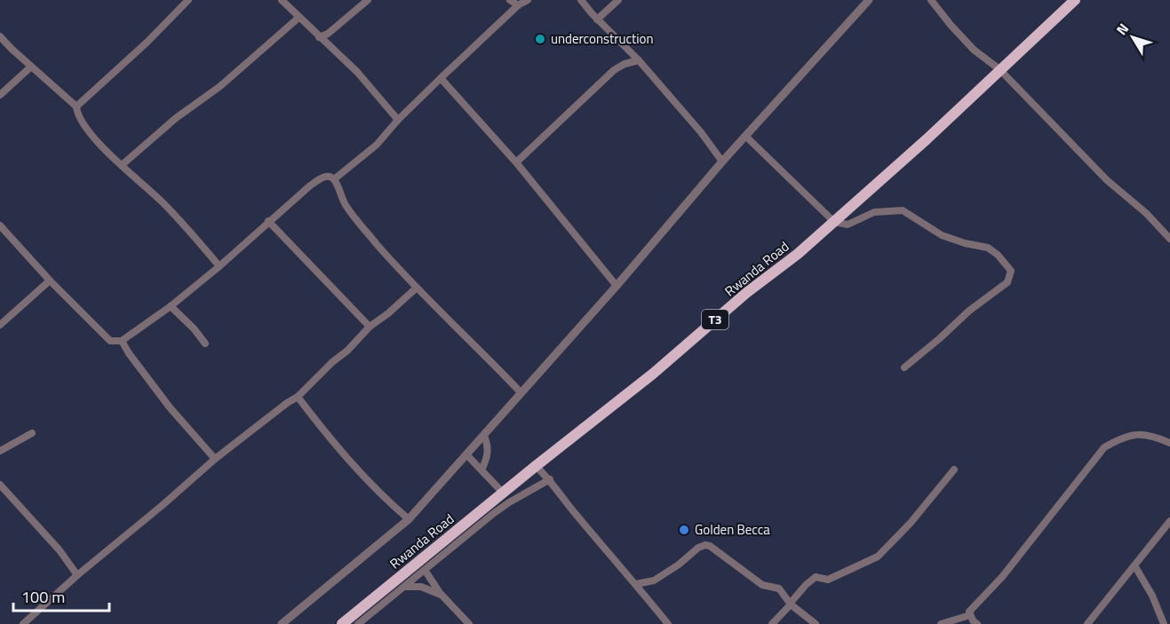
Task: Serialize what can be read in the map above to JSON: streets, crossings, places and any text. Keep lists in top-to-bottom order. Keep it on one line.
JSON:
{"streets":{"highway":["Rwanda Road","T3"]},"places":["underconstruction","Golden Becca"],"scale_bar":"100 m","north":"top left"}
